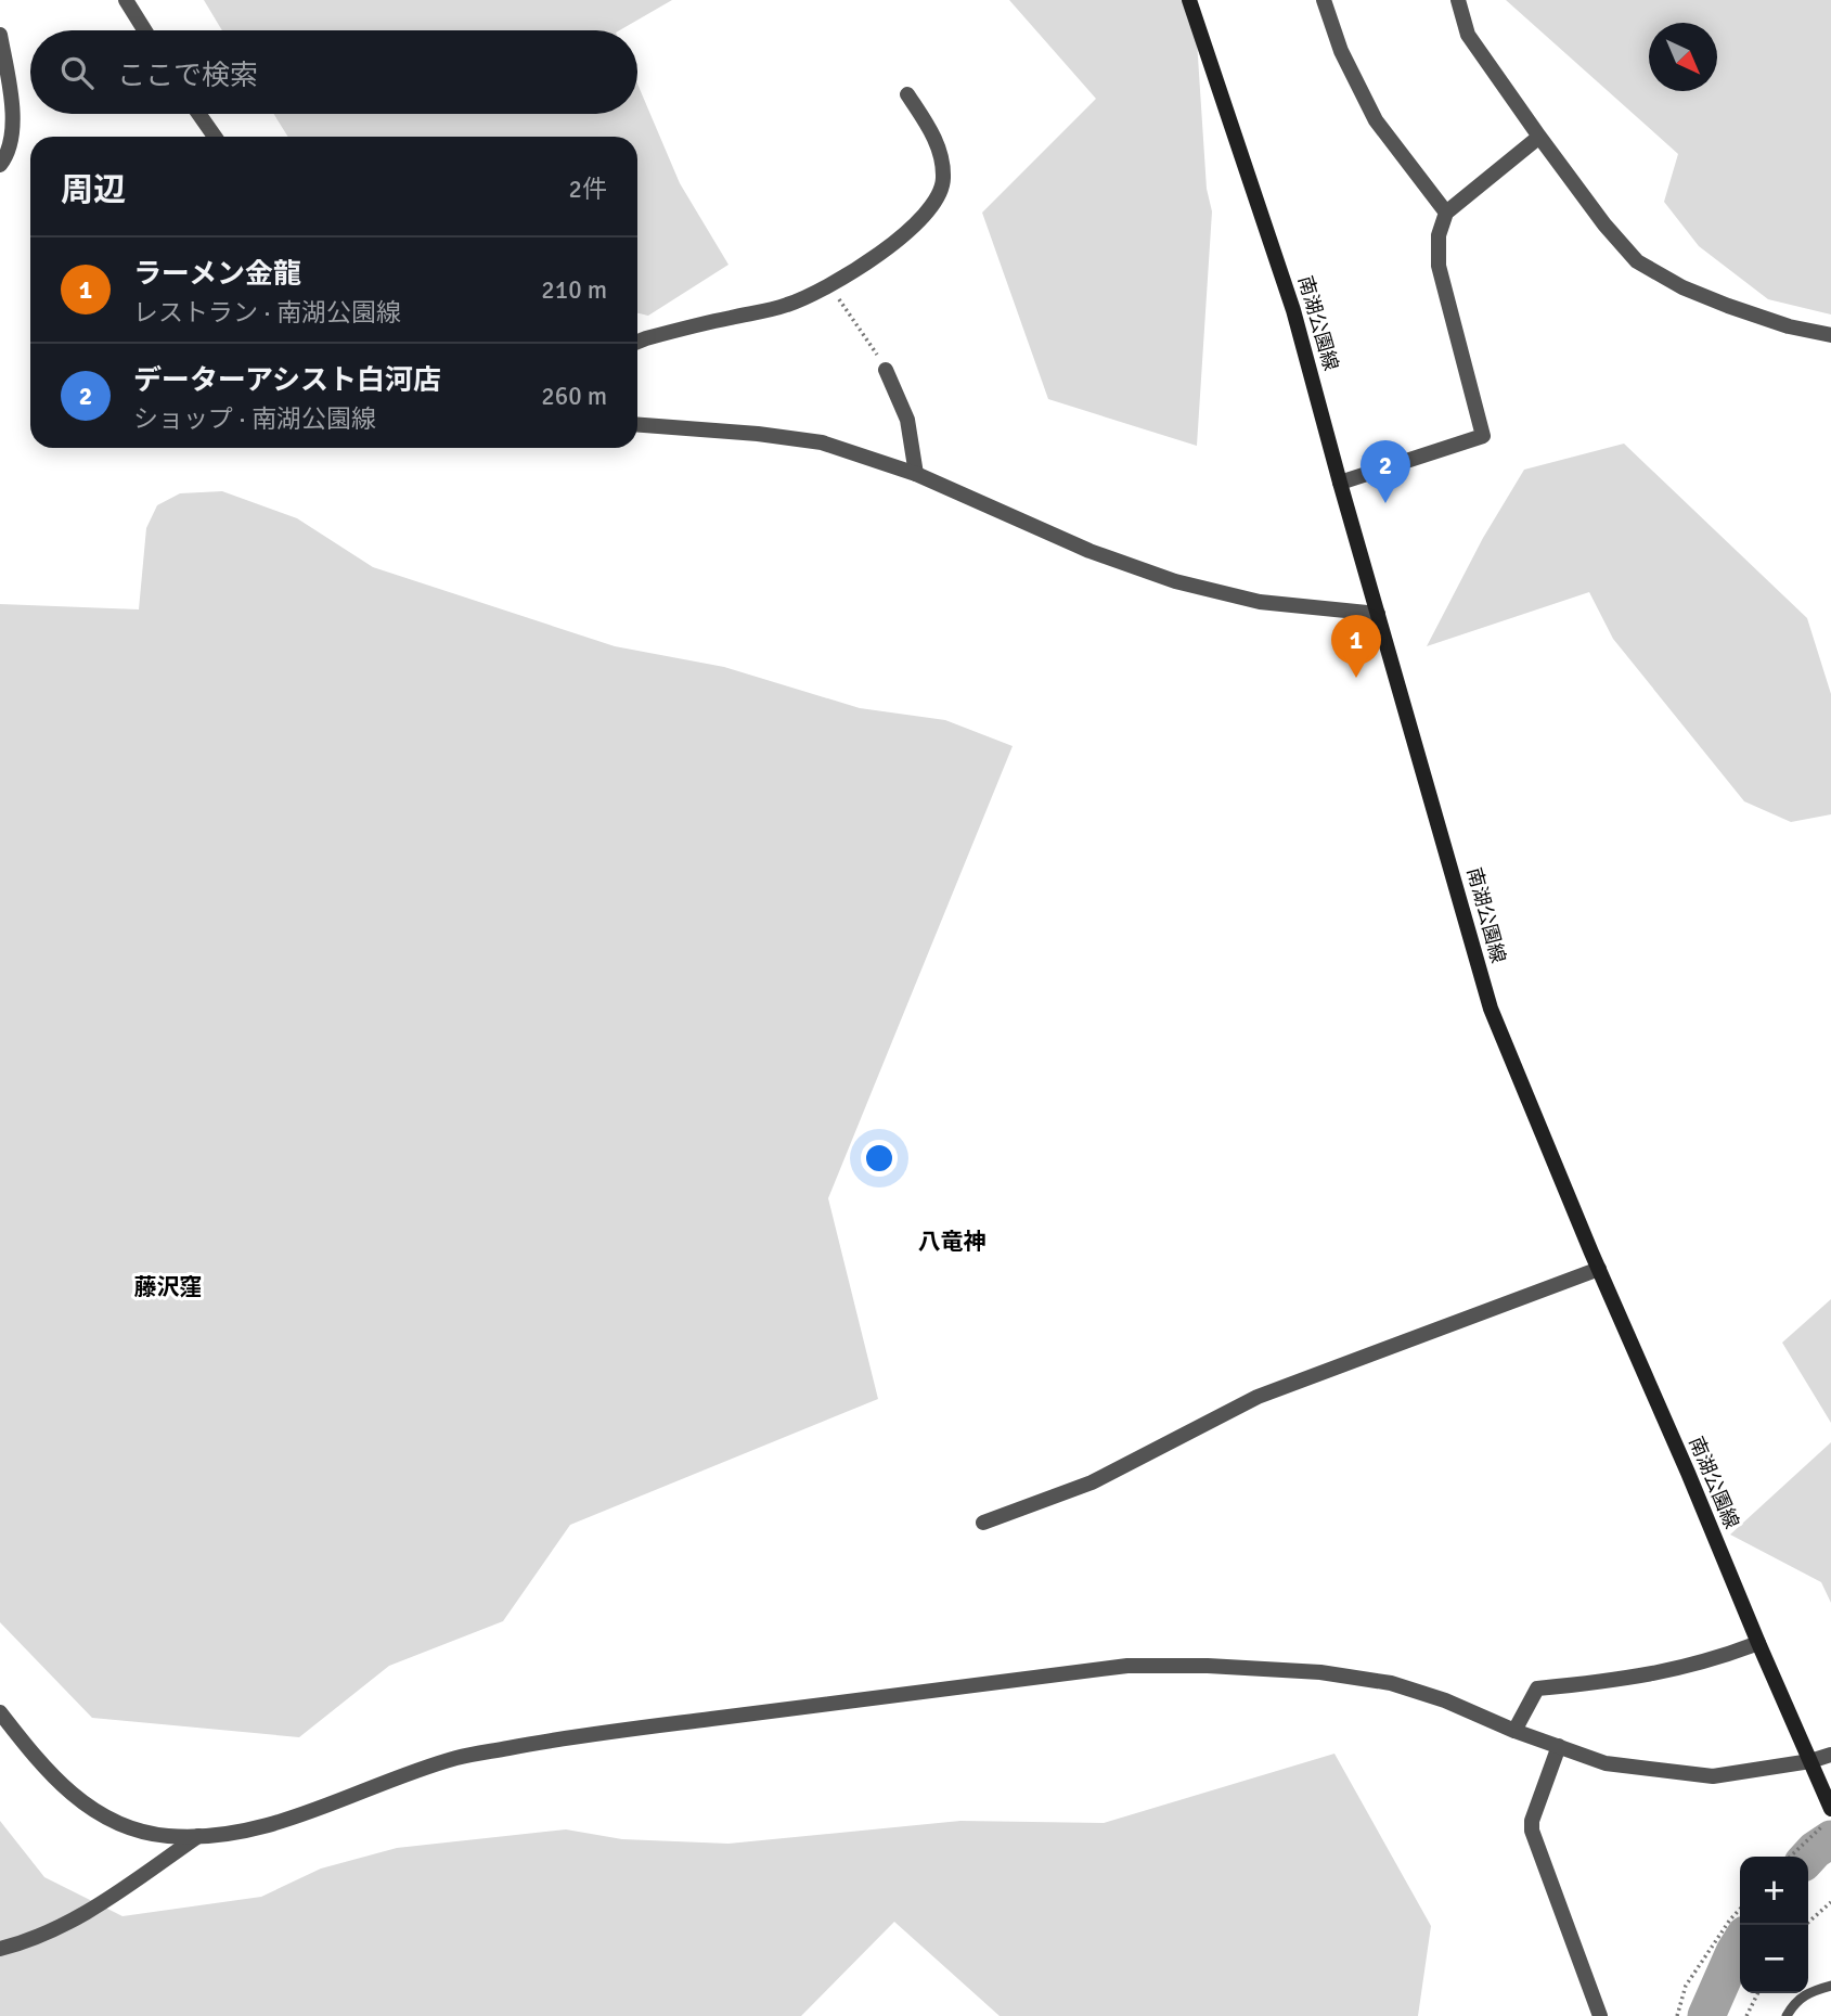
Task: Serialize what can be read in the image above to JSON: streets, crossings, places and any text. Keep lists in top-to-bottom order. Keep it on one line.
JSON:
{"streets":{"main road":["南湖公園線"]},"districts":["八竜神","藤沢窪"],"north":"bottom right","page":{"search":"ここで検索","heading":["周辺","2件"],"list":[{"mark":"1","name":"ラーメン金龍","note":"レストラン · 南湖公園線","value":"210 m"},{"mark":"2","name":"データーアシスト白河店","note":"ショップ · 南湖公園線","value":"260 m"}],"pins":["2","1"],"map_buttons":["+","−"]}}
